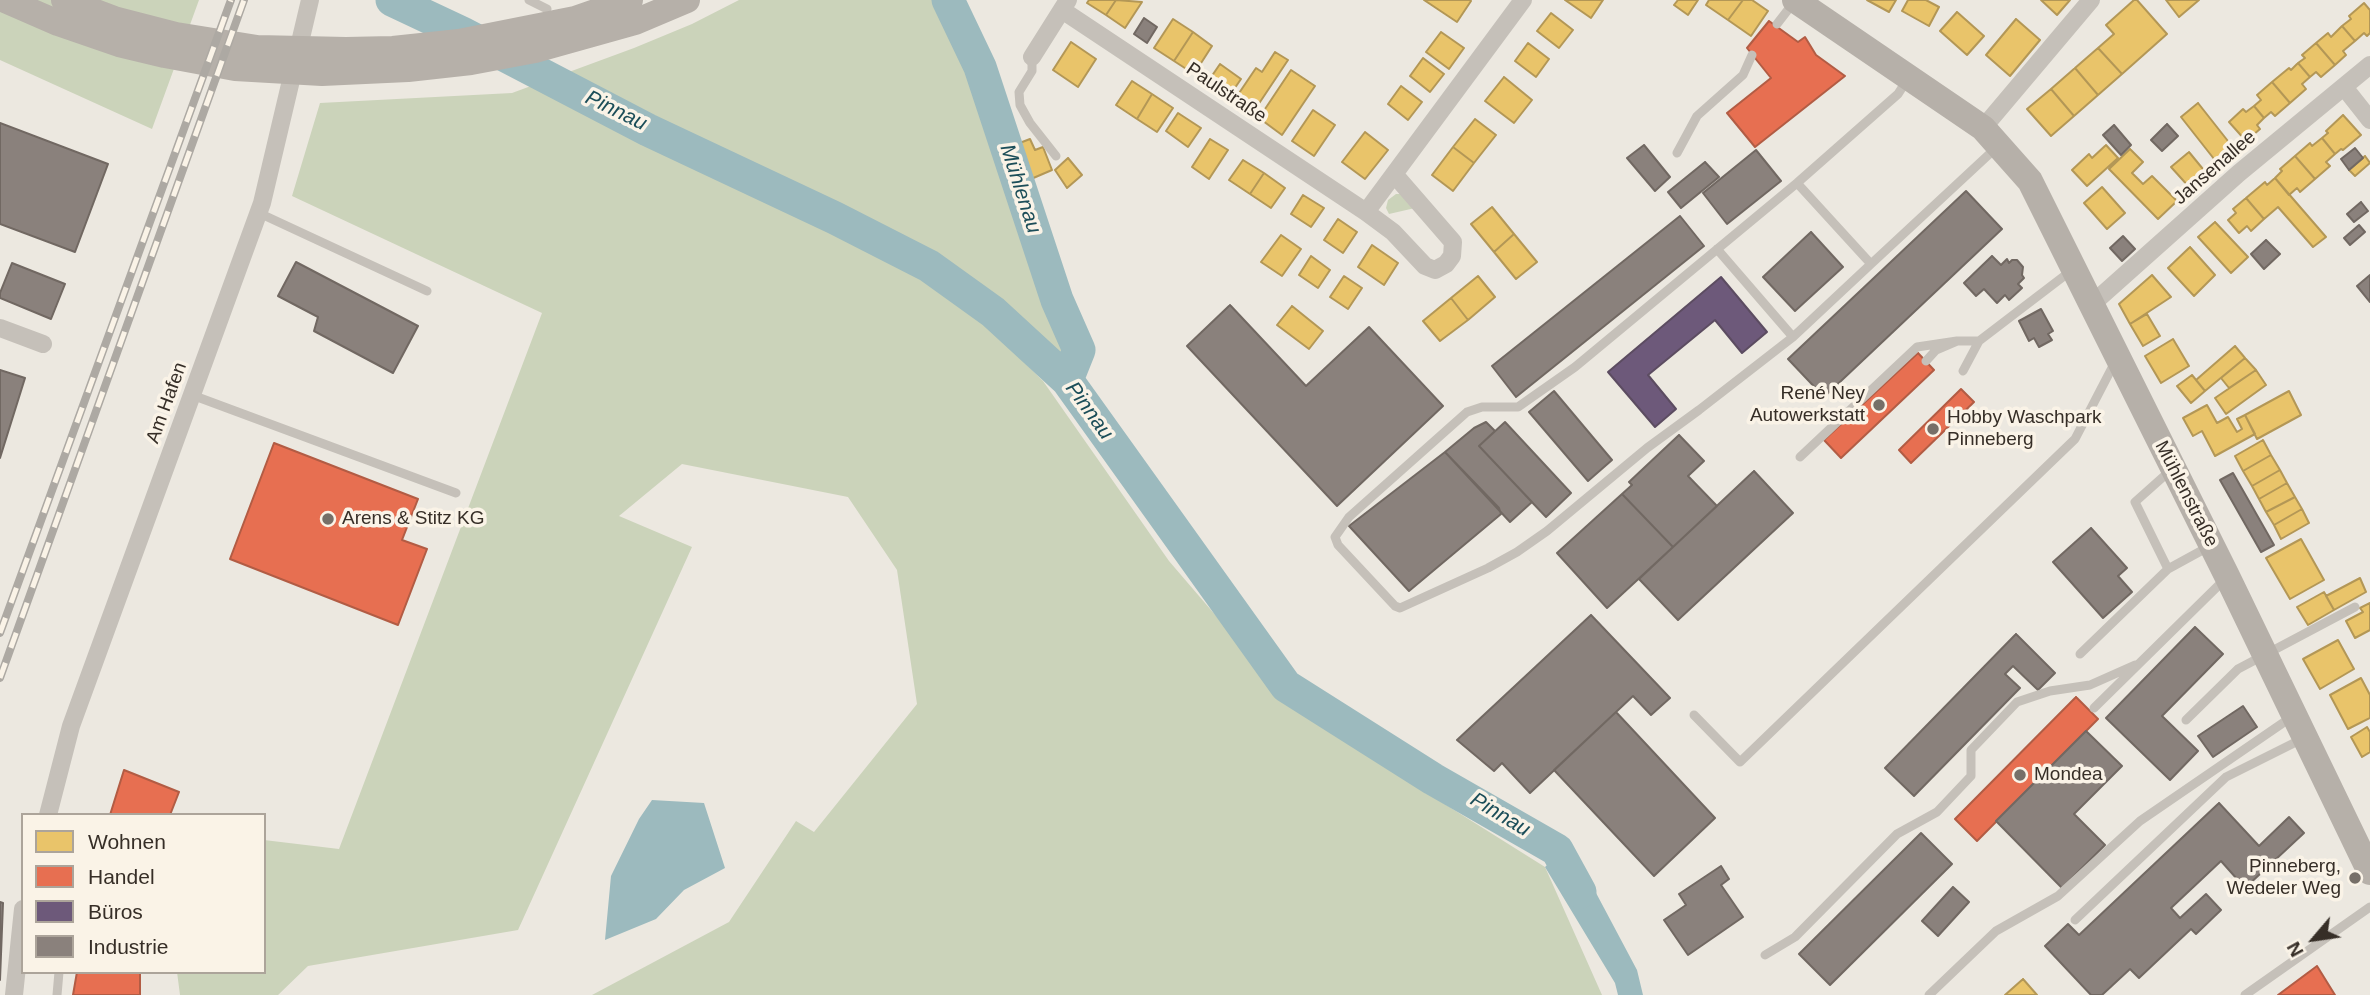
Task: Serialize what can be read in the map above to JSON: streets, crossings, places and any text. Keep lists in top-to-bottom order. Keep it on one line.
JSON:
{"streets":{"main road":["Mühlenstraße"],"street":["Paulstraße","Jansenallee","Am Hafen"]},"crossings":[["Jansenallee","Mühlenstraße"]],"water":["Pinnau","Mühlenau"],"places":["René Ney Autowerkstatt","Hobby Waschpark Pinneberg","Arens & Stitz KG","Mondea","Pinneberg, Wedeler Weg"],"legend":["Wohnen","Handel","Büros","Industrie"],"north":"bottom left"}
